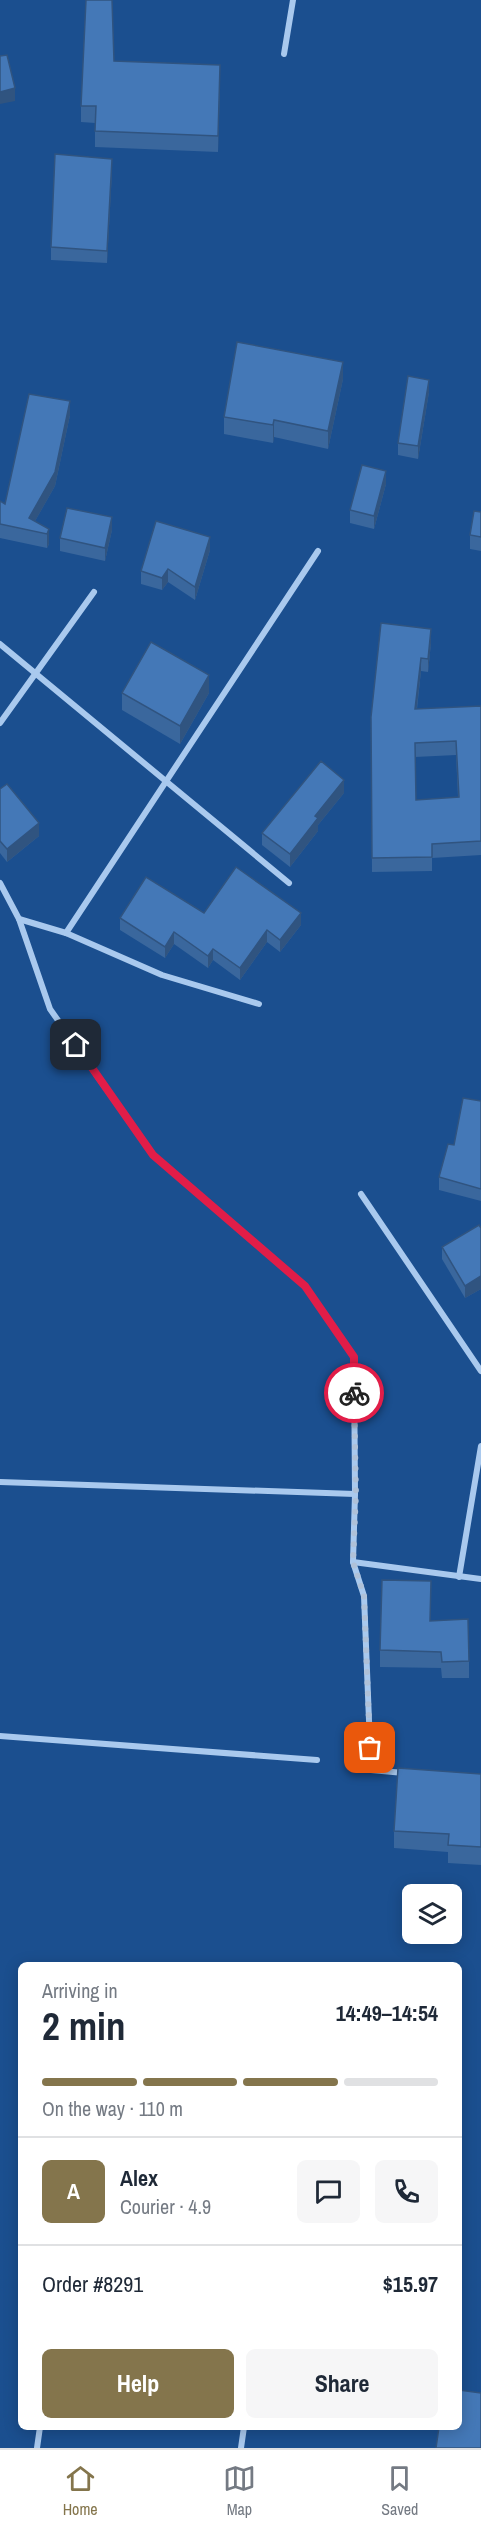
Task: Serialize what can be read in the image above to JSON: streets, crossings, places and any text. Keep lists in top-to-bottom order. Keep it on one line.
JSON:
{"page":{"heading":["2 min","Arriving in","14:49–14:54"],"panel":["Alex","Courier · 4.9","Order #8291","$15.97"],"bar":"On the way · 110 m","round":"A","buttons":["Help","Share"],"tabs":["Home","Map","Saved"]}}
